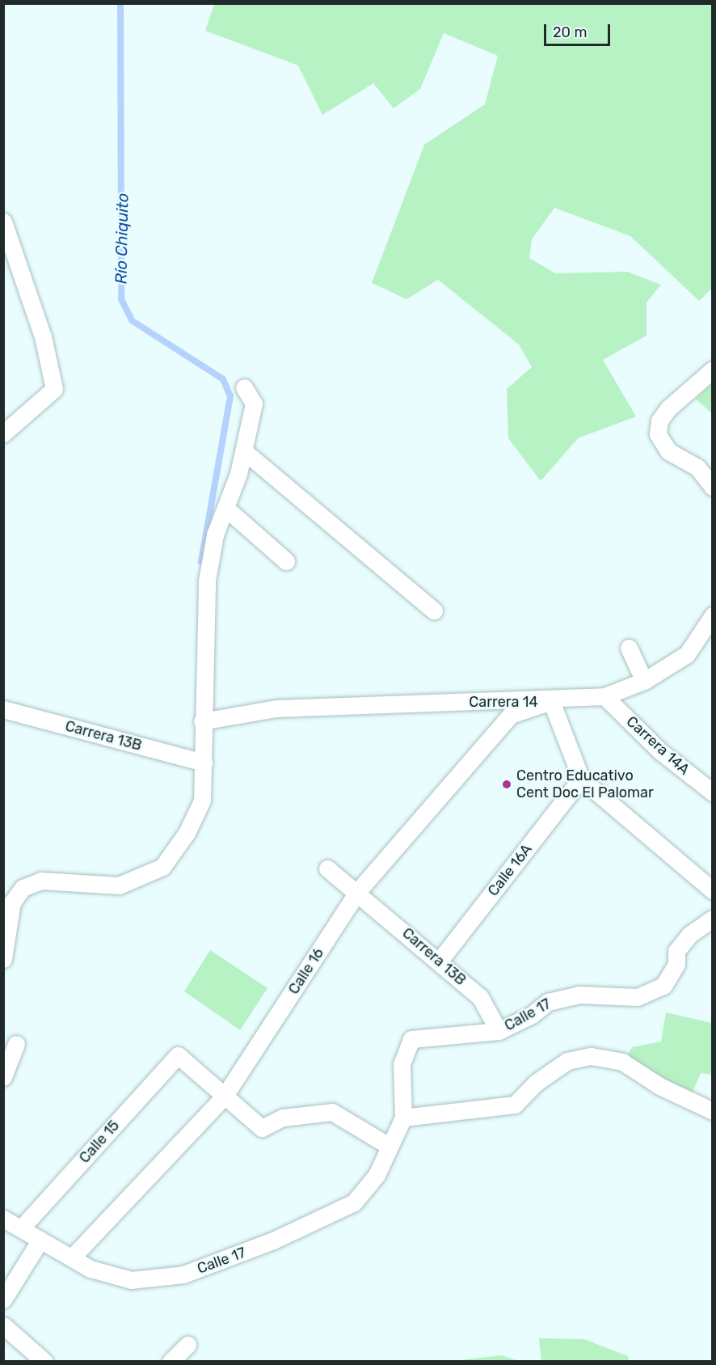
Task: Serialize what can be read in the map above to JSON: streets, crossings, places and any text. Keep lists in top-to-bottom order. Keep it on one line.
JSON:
{"streets":{"street":["Carrera 14","Carrera 13B","Carrera 14A","Calle 16A","Calle 16","Calle 17","Calle 15"]},"crossings":[["Carrera 14","Calle 16A"],["Carrera 14","Calle 16"],["Carrera 13B","Calle 16A"],["Carrera 13B","Calle 16"],["Carrera 13B","Calle 17"],["Calle 16","Calle 17"],["Calle 16","Calle 15"],["Calle 17","Calle 15"]],"water":["Río Chiquito"],"places":["Centro Educativo Cent Doc El Palomar"],"scale_bar":"20 m"}
